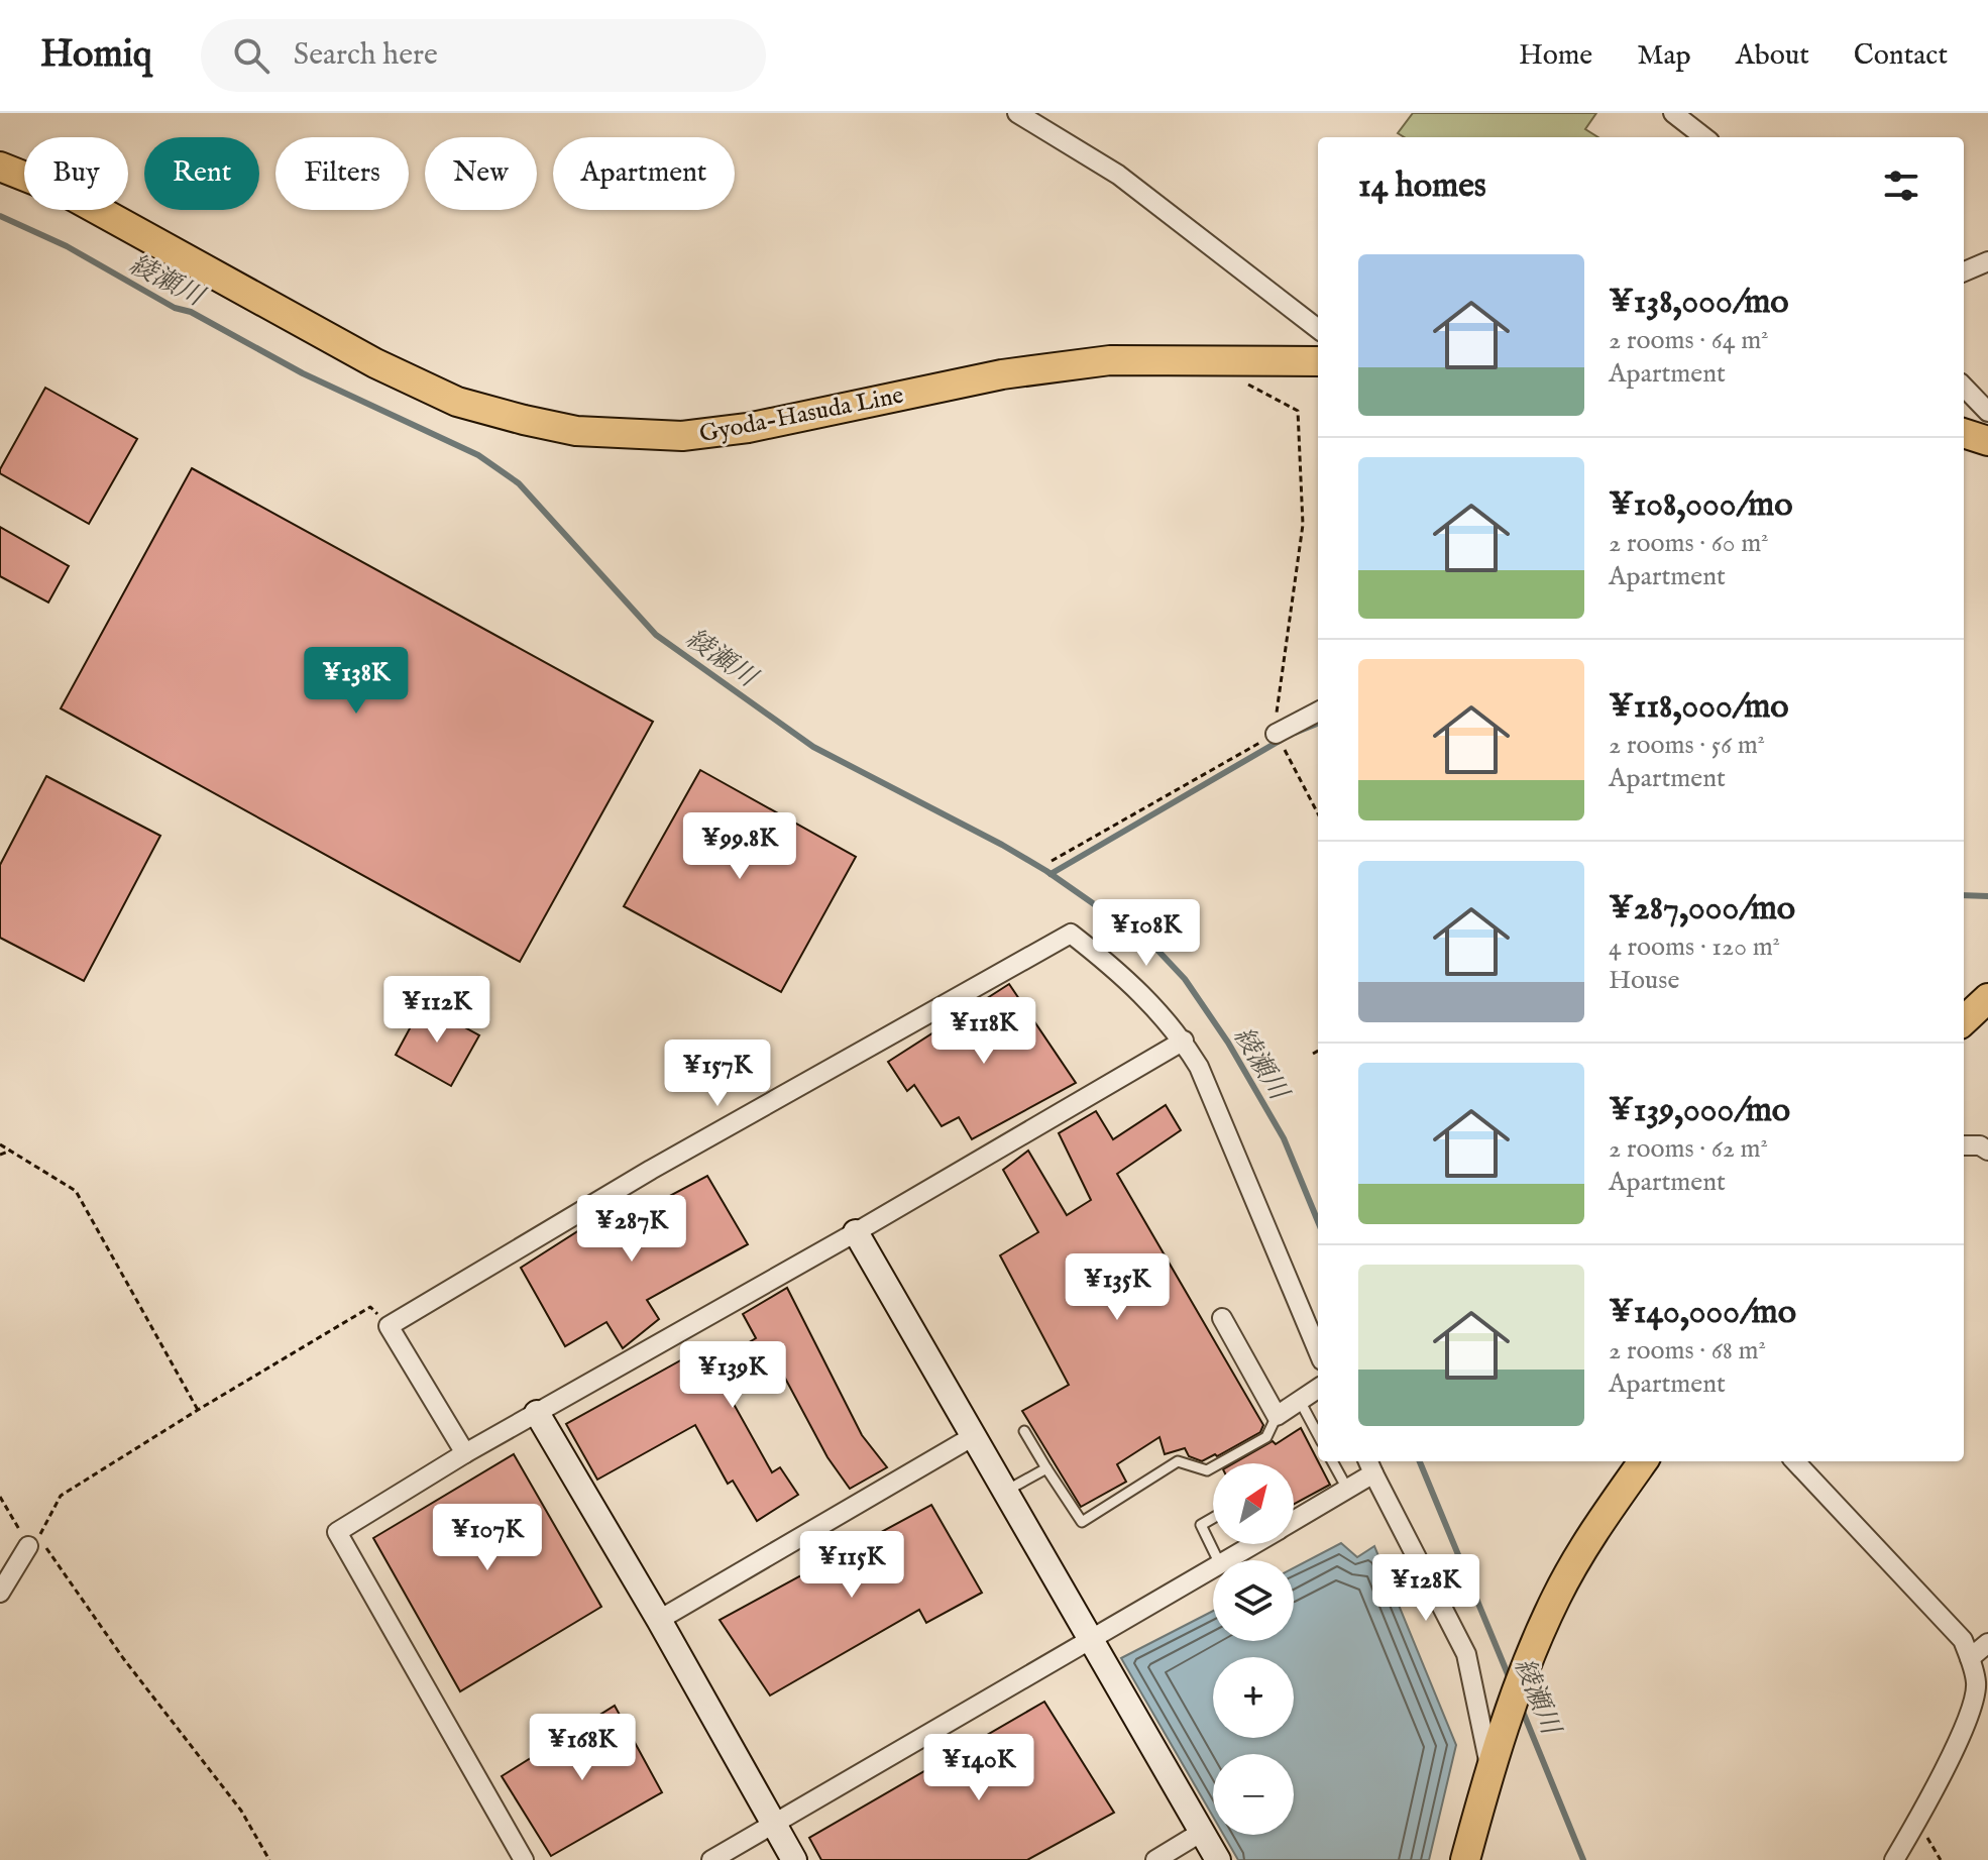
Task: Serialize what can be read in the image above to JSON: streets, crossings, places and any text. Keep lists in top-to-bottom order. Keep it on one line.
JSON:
{"streets":{"main road":["Gyoda-Hasuda Line"]},"water":["綾瀬川"],"north":"top right","page":{"header":"Homiq","search":"Search here","nav":["Home","Map","About","Contact"],"chip":["Buy","Rent","Filters","New","Apartment"],"heading":"14 homes","list":[{"name":"¥138,000/mo","note":"2 rooms · 64 m² · Apartment"},{"name":"¥108,000/mo","note":"2 rooms · 60 m² · Apartment"},{"name":"¥118,000/mo","note":"2 rooms · 56 m² · Apartment"},{"name":"¥287,000/mo","note":"4 rooms · 120 m² · House"},{"name":"¥139,000/mo","note":"2 rooms · 62 m² · Apartment"},{"name":"¥140,000/mo","note":"2 rooms · 68 m² · Apartment"}],"price":["¥138K","¥99.8K","¥108K","¥112K","¥118K","¥157K","¥287K","¥135K","¥139K","¥107K","¥115K","¥128K","¥168K","¥140K"],"map_buttons":["+","−"]}}
